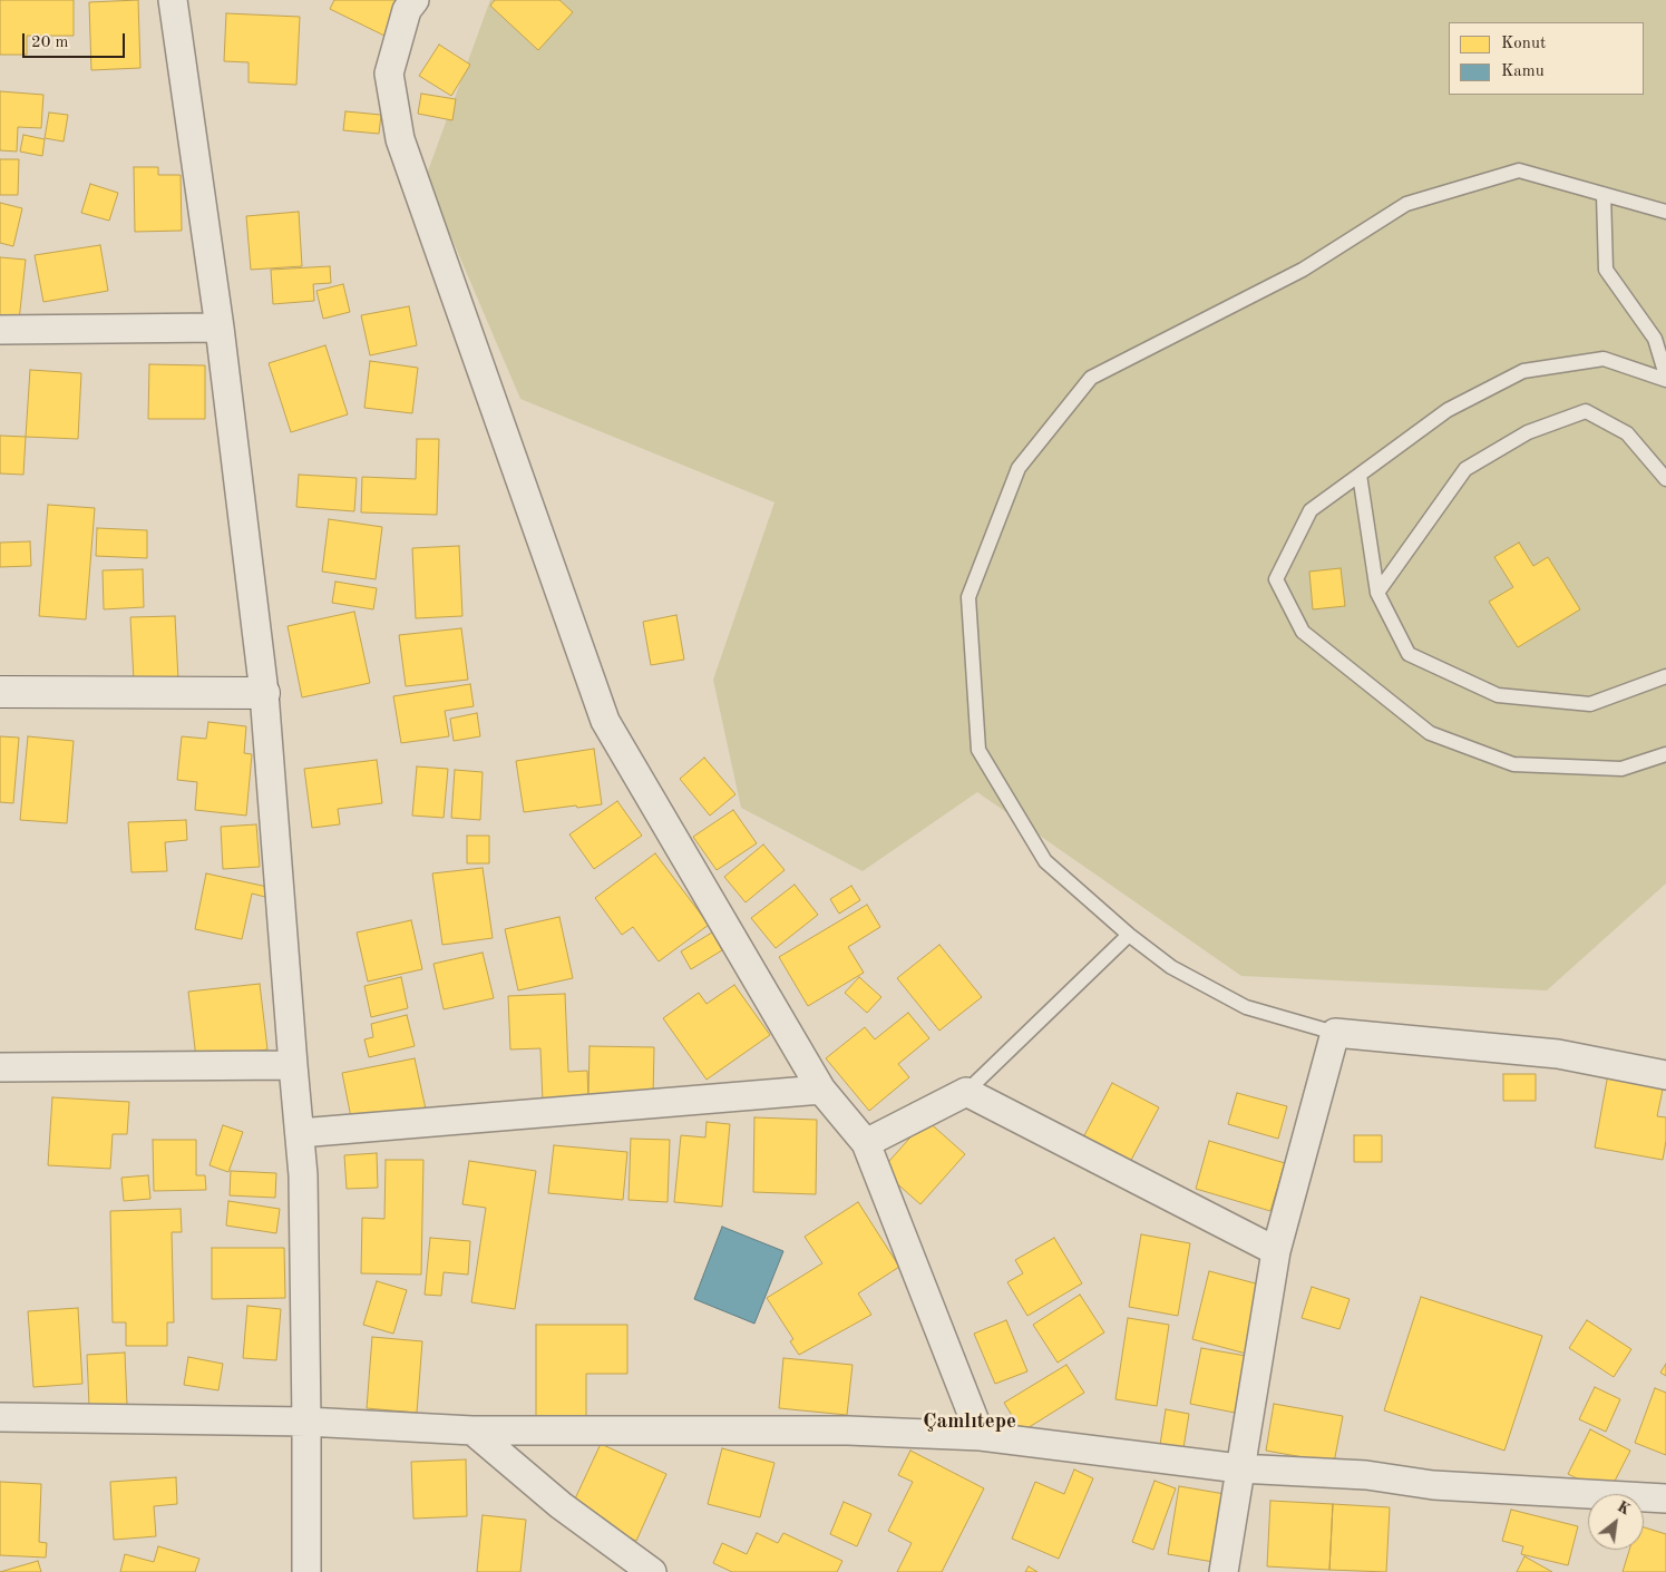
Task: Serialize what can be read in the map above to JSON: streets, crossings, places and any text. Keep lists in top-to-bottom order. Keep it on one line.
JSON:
{"districts":["Çamlıtepe"],"legend":["Konut","Kamu"],"scale_bar":"20 m","north":"top right"}
